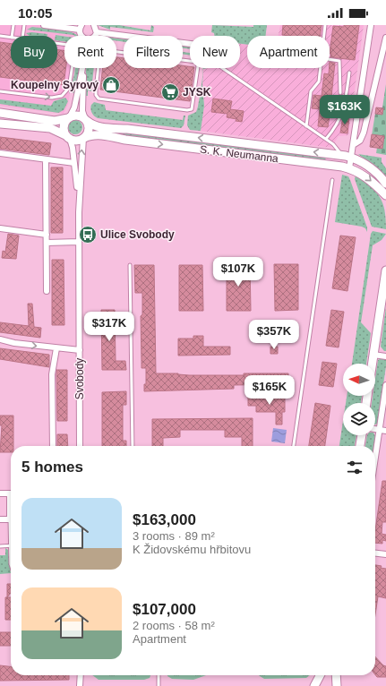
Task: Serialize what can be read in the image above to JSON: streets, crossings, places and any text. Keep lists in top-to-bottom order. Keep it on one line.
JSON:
{"streets":{"street":["S. K. Neumanna","Svobody"]},"crossings":[["S. K. Neumanna","Svobody"]],"places":{"shop":["Koupelny Syrový"],"supermarket":["JYSK"],"bus stop":["Ulice Svobody"]},"north":"left","page":{"status":"10:05","chip":["Buy","Rent","Filters","New","Apartment"],"price":["$163K","$107K","$317K","$357K","$165K"],"heading":"5 homes","list":[{"name":"$163,000","note":"3 rooms · 89 m² · K Židovskému hřbitovu"},{"name":"$107,000","note":"2 rooms · 58 m² · Apartment"}]}}
